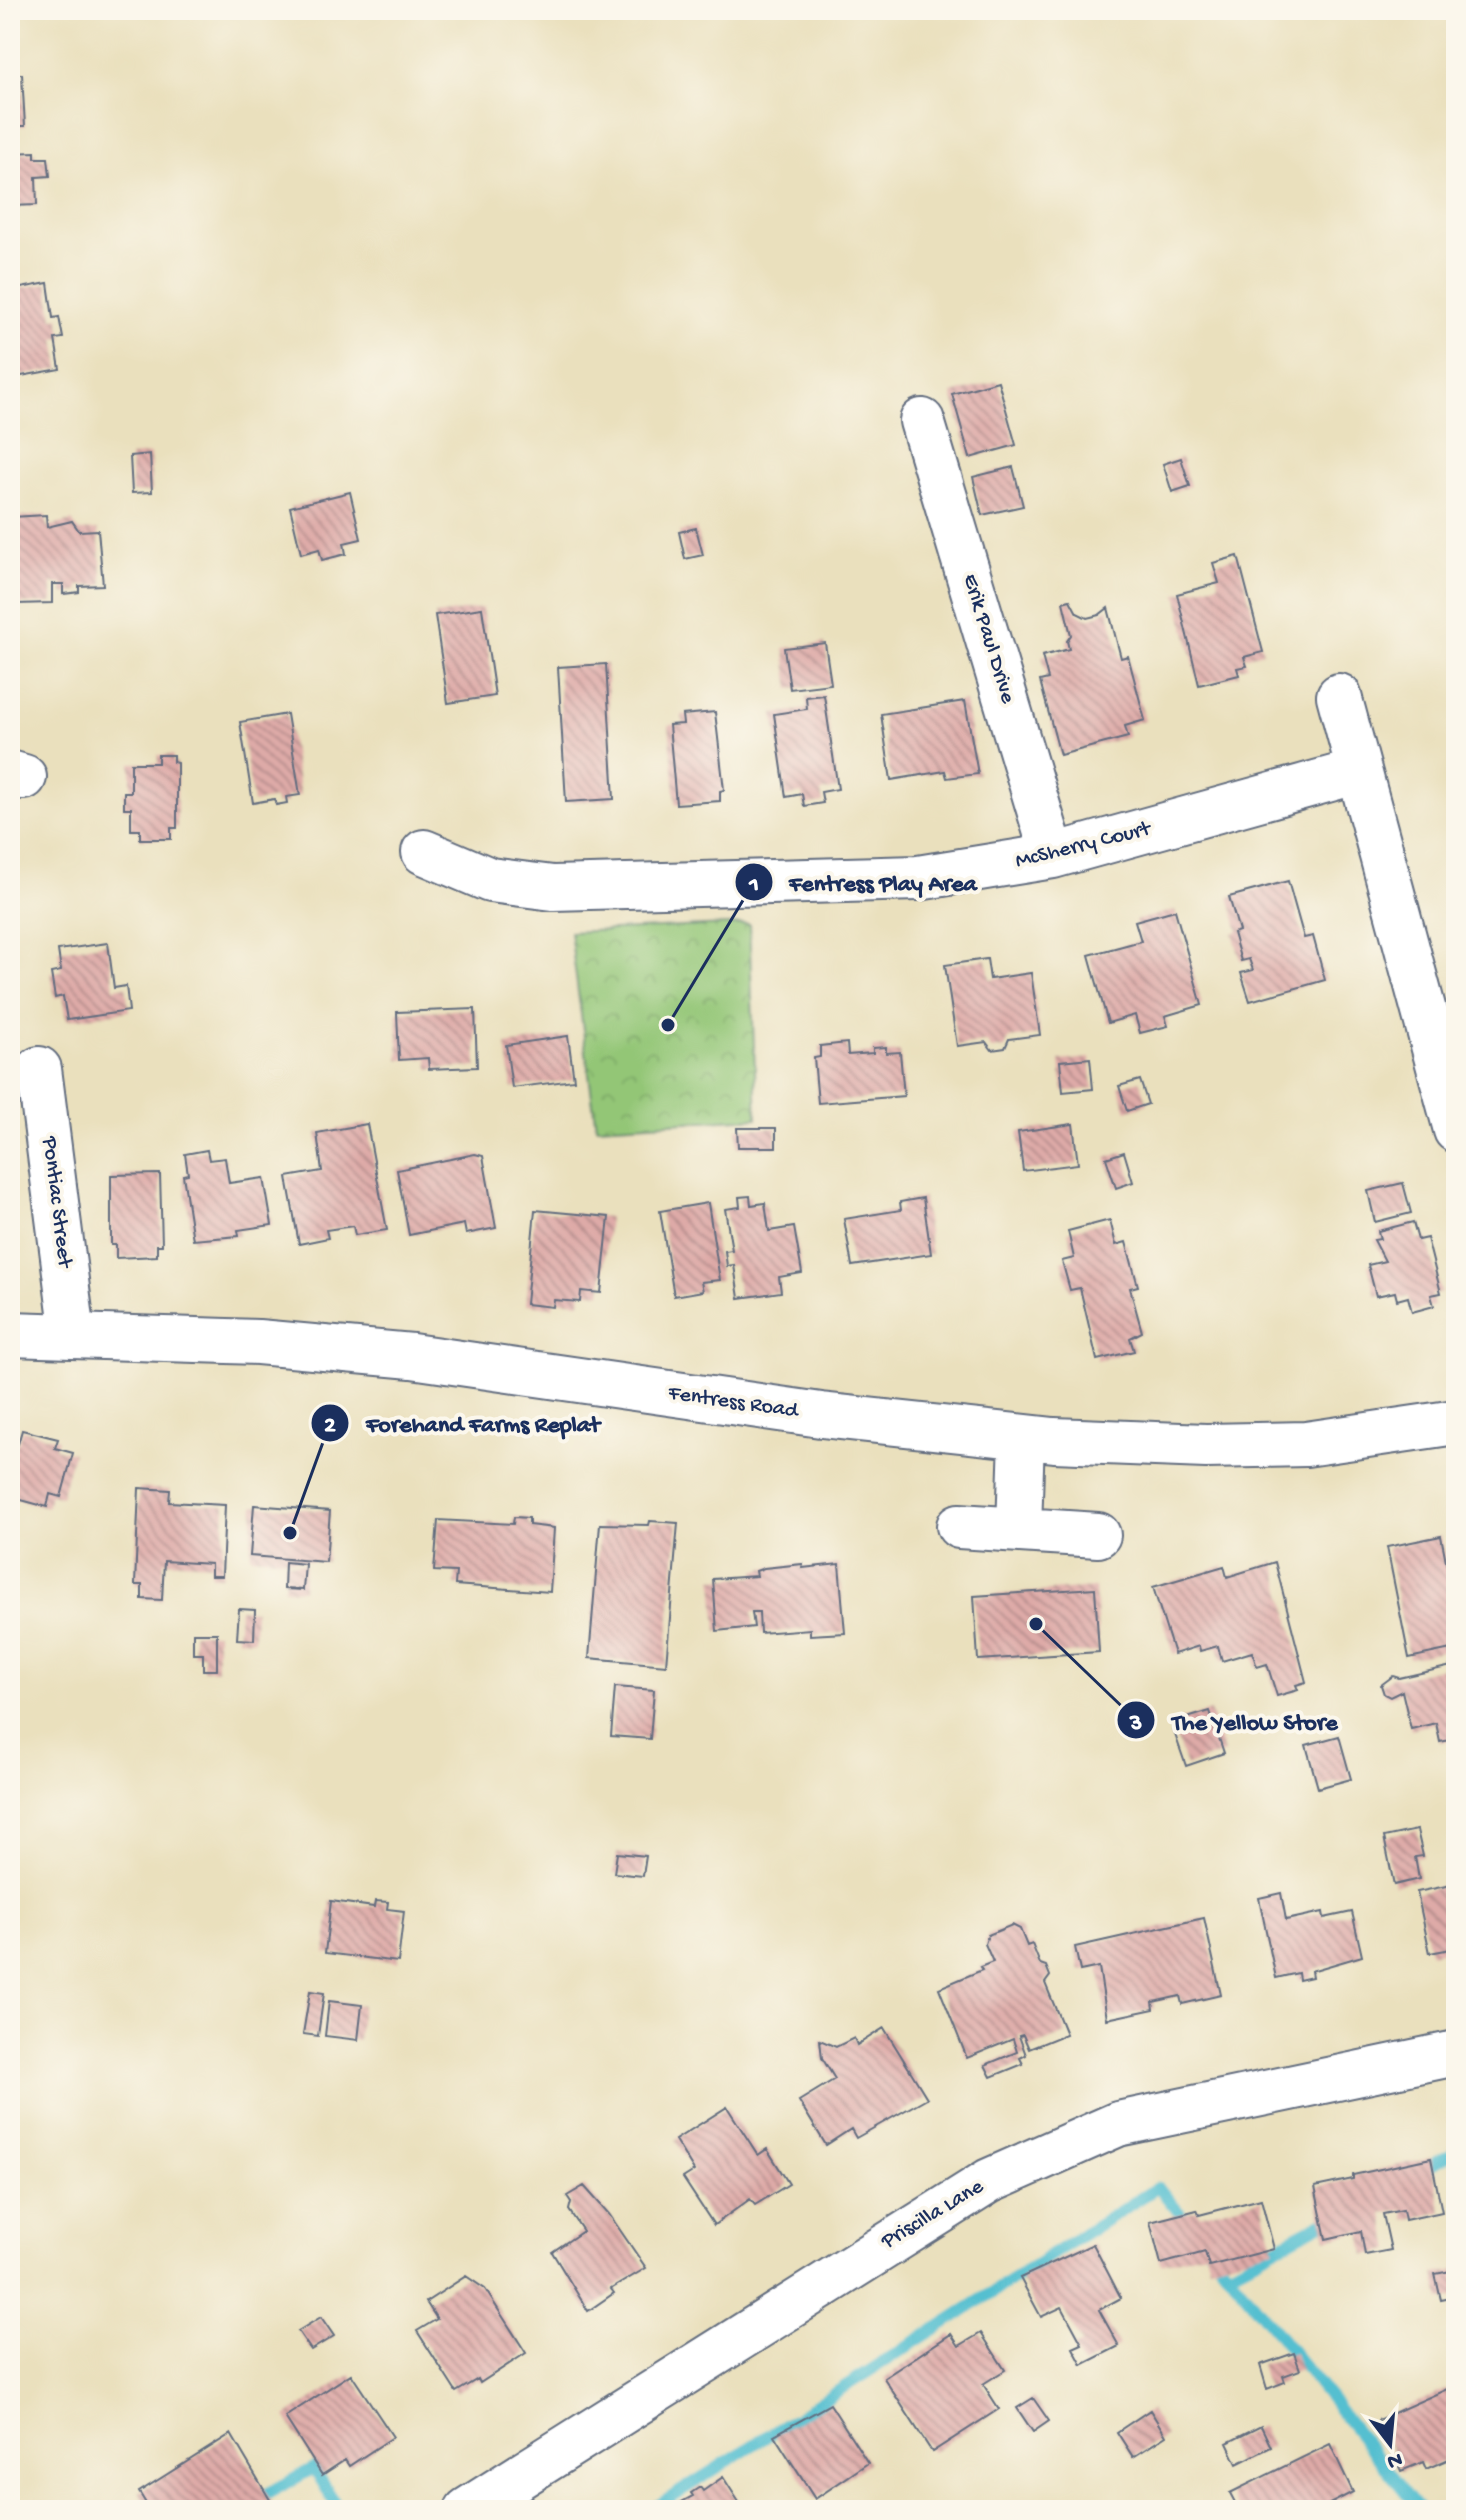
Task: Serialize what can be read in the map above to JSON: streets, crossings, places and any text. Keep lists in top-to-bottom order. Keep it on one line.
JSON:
{"streets":{"street":["Erik Paul Drive","McSherry Court","Pontiac Street","Fentress Road","Priscilla Lane"]},"crossings":[["Erik Paul Drive","McSherry Court"],["Pontiac Street","Fentress Road"]],"places":["Fentress Play Area","Forehand Farms Replat","The Yellow Store"],"north":"bottom"}
